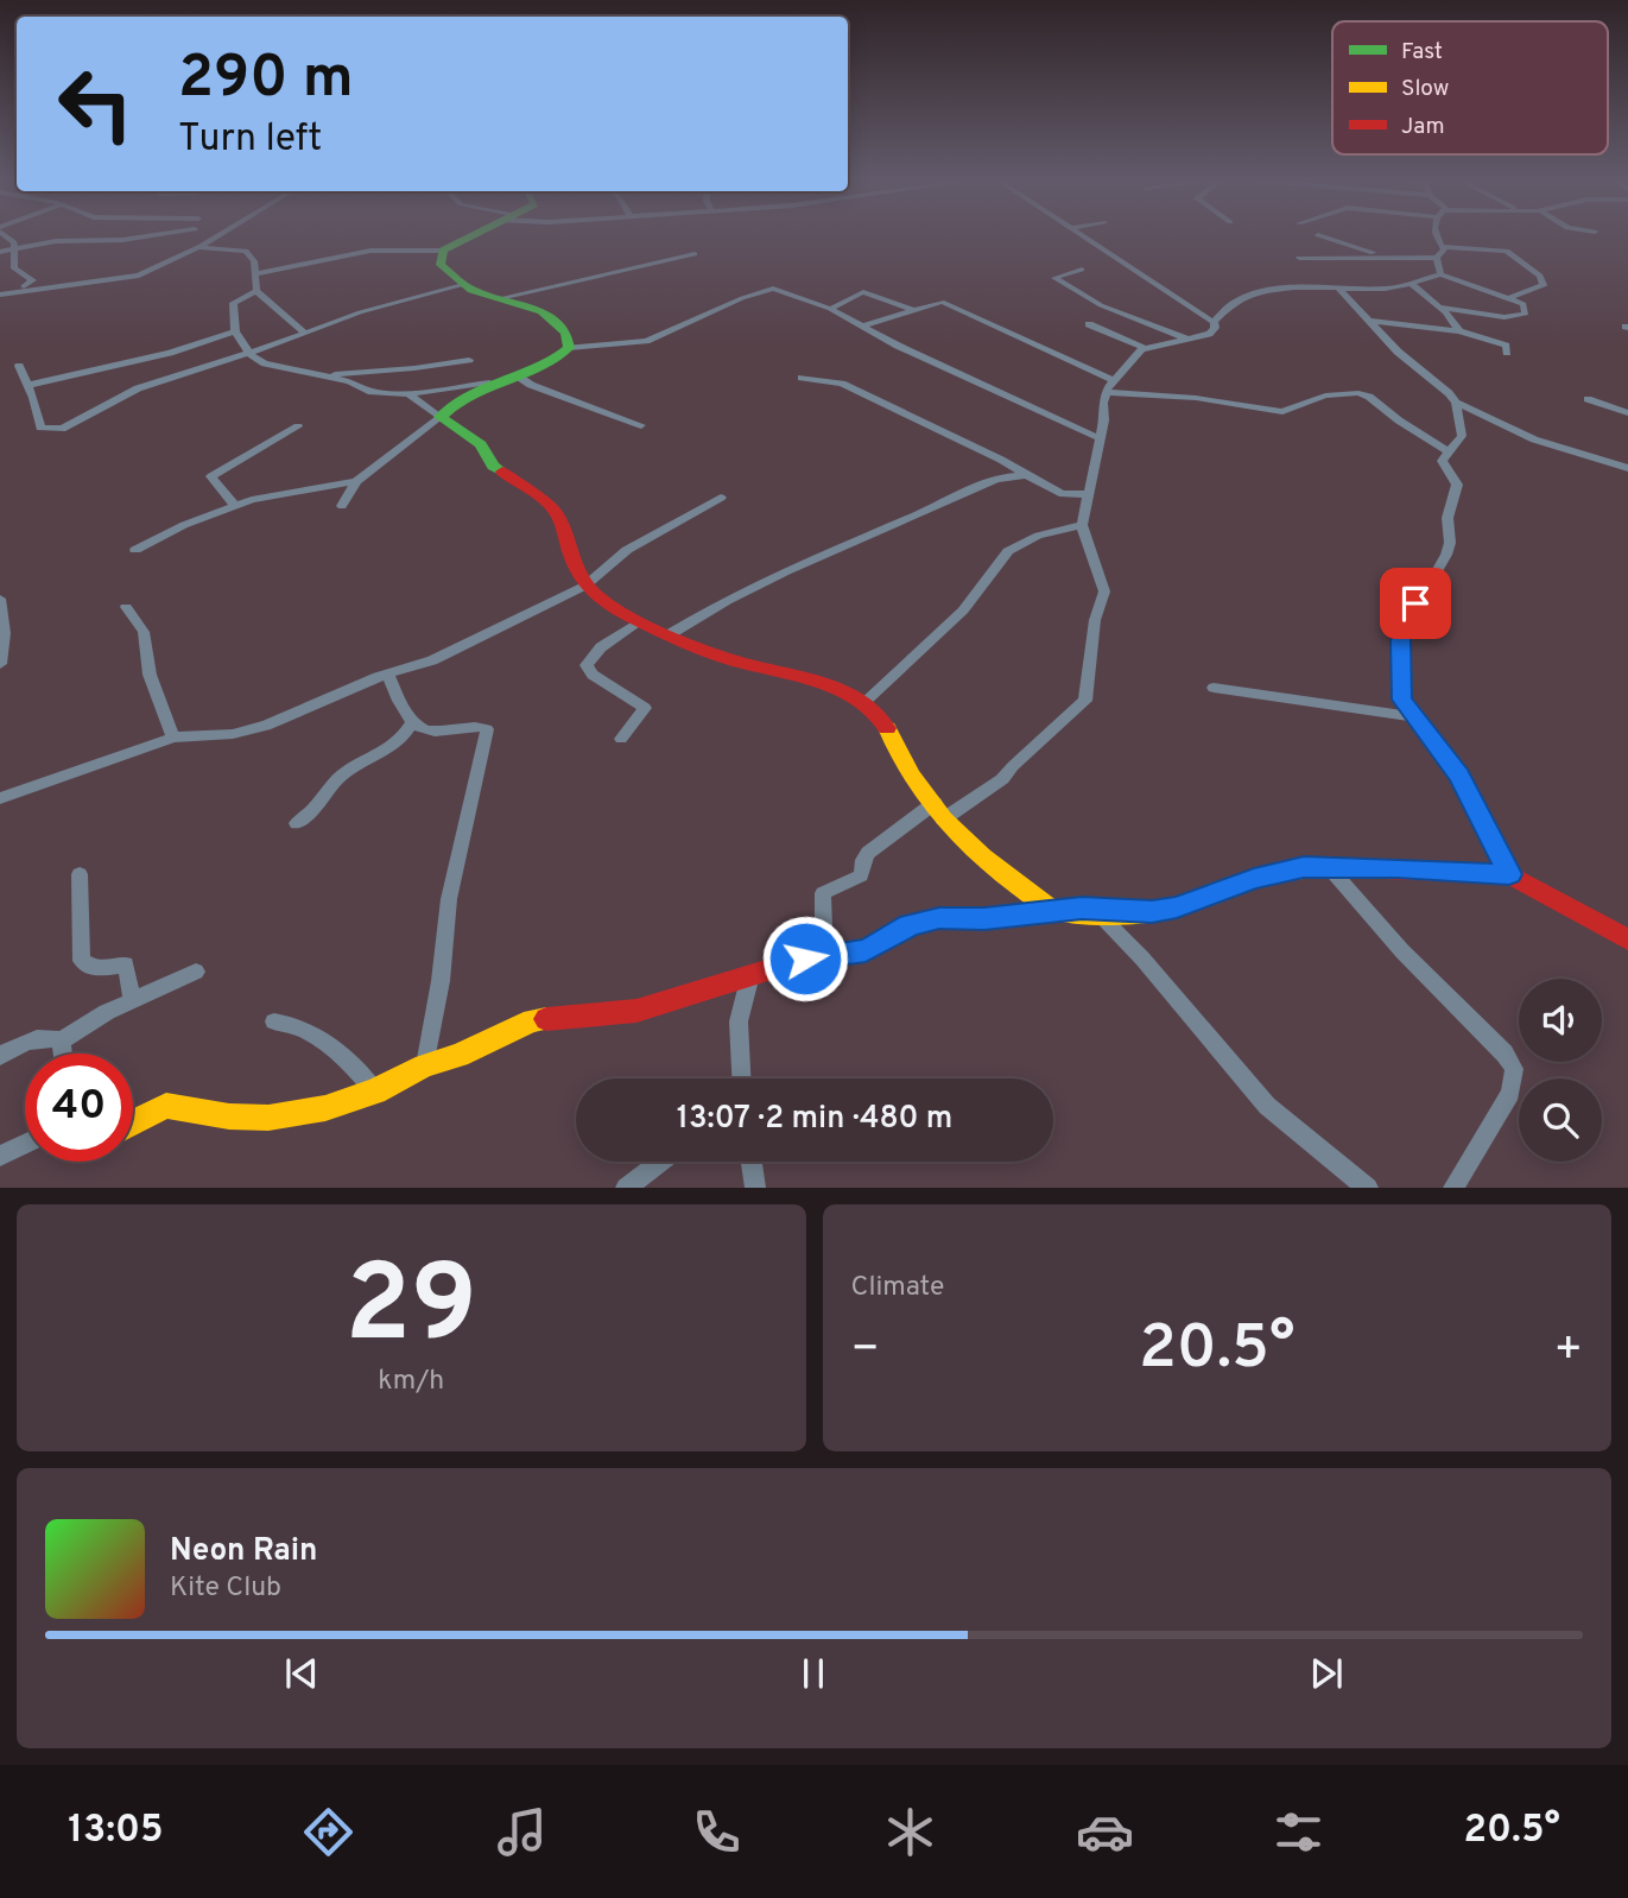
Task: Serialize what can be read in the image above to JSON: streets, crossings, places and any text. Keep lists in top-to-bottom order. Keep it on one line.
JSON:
{"legend":["Fast","Slow","Jam"],"page":{"turn":["290 m","Turn left"],"limit":"40","trip":"13:07 · 2 min · 480 m","tile":[["29","km/h"],"Climate"],"heat":["−","20.5°","+"],"song":["Neon Rain","Kite Club"],"tabs":["13:05","20.5°"]}}
